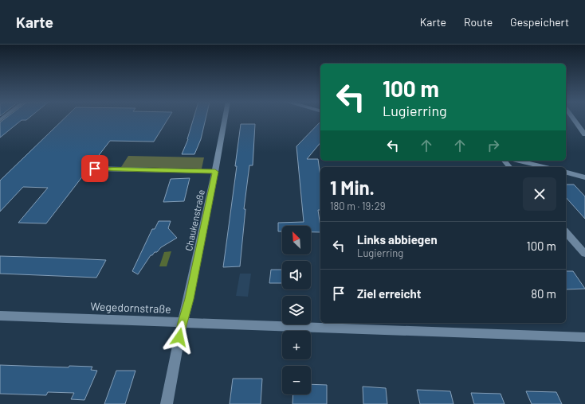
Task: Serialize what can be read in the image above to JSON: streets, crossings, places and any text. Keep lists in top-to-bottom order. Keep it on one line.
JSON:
{"streets":{"street":["Chaukenstraße","Wegedornstraße"]},"crossings":[["Chaukenstraße","Wegedornstraße"]],"north":"top left","page":{"header":"Karte","nav":["Karte","Route","Gespeichert"],"turn":["100 m","Lugierring"],"heading":["1 Min.","180 m · 19:29"],"list":[{"name":"Links abbiegen","note":"Lugierring","value":"100 m"},{"name":"Ziel erreicht","value":"80 m"}],"map_buttons":["+","−"]}}
